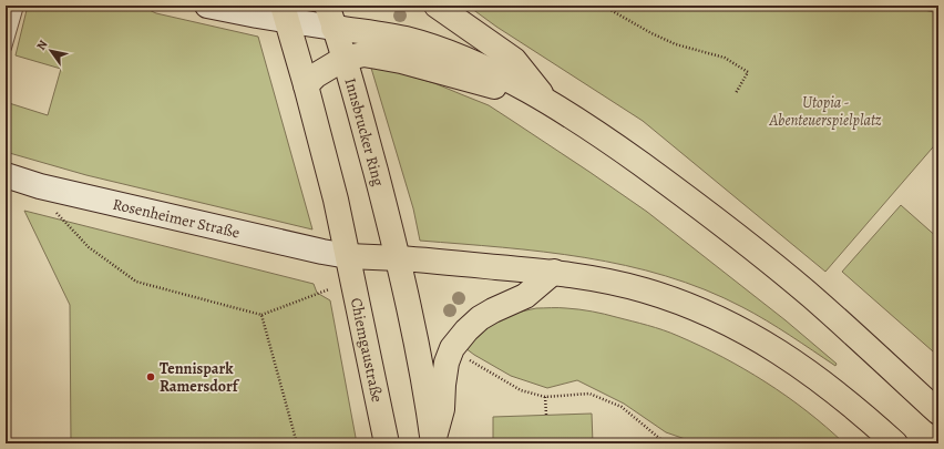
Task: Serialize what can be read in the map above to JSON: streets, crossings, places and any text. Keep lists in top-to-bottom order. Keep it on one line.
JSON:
{"streets":{"main road":["Innsbrucker Ring","Rosenheimer Straße","Chiemgaustraße"]},"crossings":[["Rosenheimer Straße","Chiemgaustraße"]],"parks":["Utopia - Abenteuerspielplatz"],"places":["Tennispark Ramersdorf"],"north":"top left"}
